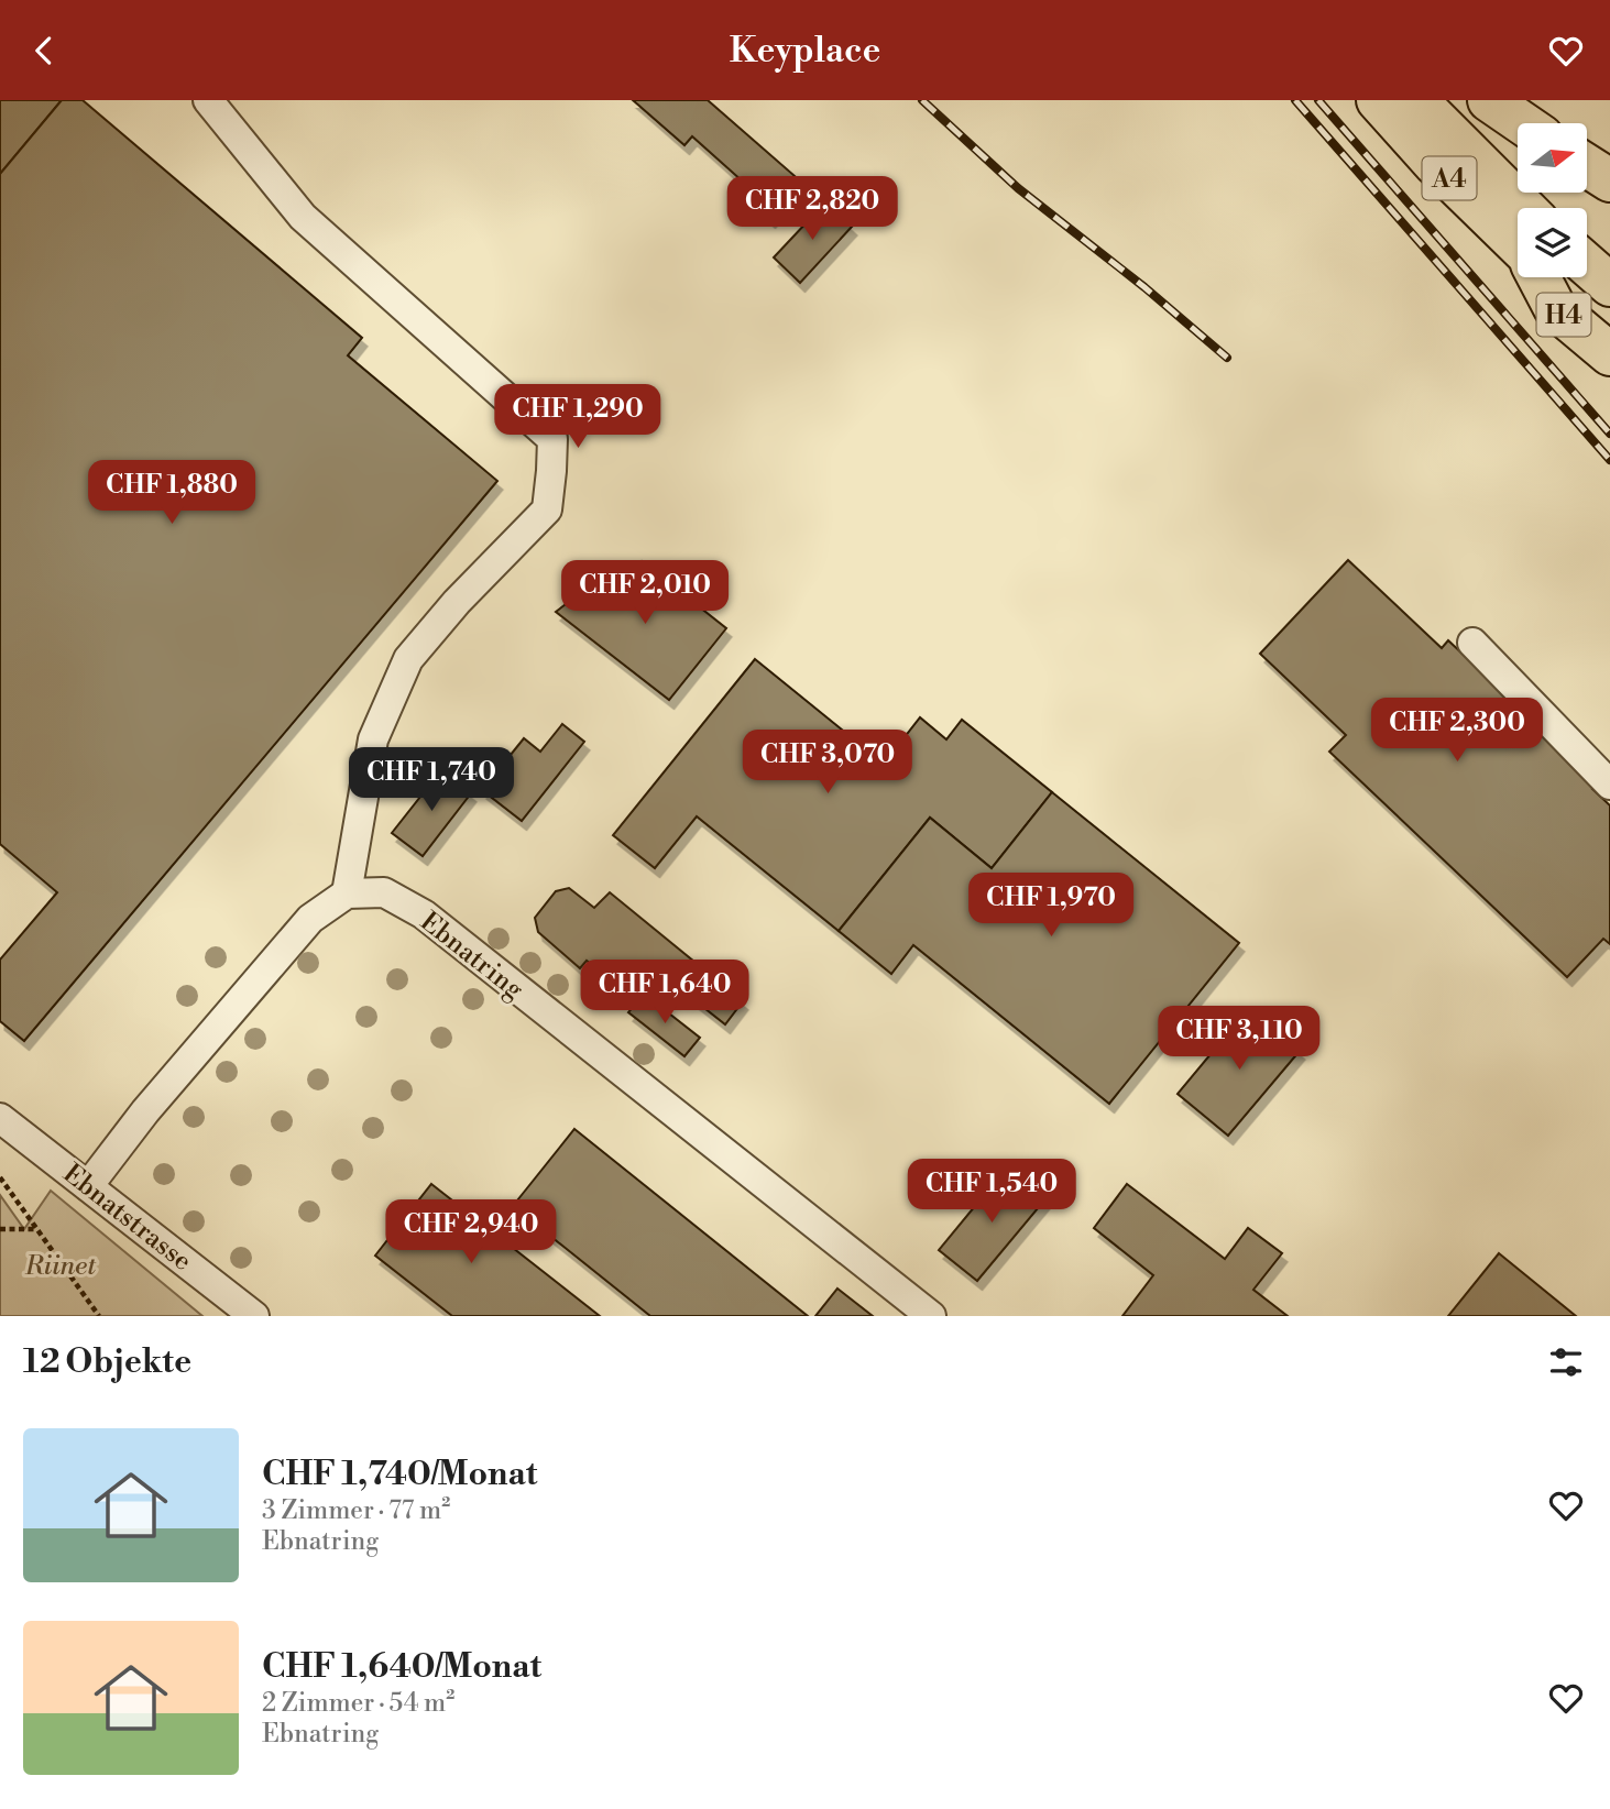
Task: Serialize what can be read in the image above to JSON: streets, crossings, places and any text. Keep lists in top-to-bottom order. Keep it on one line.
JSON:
{"streets":{"highway":["A4","H4"],"street":["Ebnatring","Ebnatstrasse"]},"parks":["Riinet"],"north":"right","page":{"header":"Keyplace","price":["CHF 2,820","CHF 1,290","CHF 1,880","CHF 2,010","CHF 2,300","CHF 3,070","CHF 1,740","CHF 1,970","CHF 1,640","CHF 3,110","CHF 1,540","CHF 2,940"],"heading":"12 Objekte","list":[{"name":"CHF 1,740/Monat","note":"3 Zimmer · 77 m² · Ebnatring"},{"name":"CHF 1,640/Monat","note":"2 Zimmer · 54 m² · Ebnatring"}]}}
